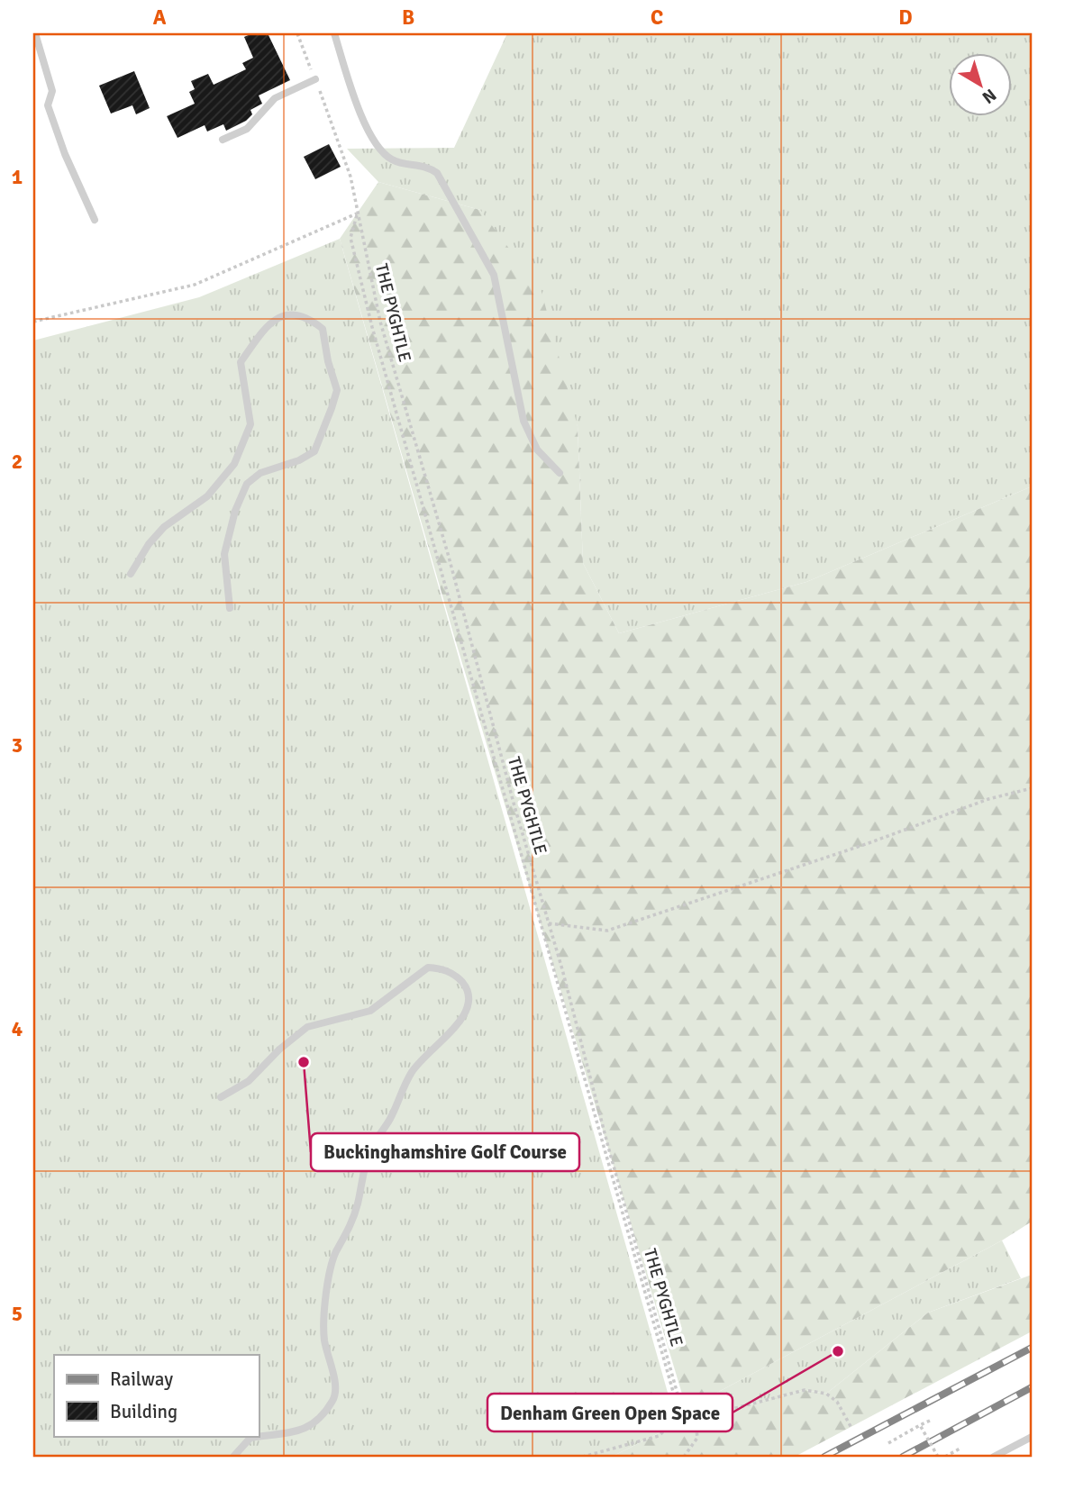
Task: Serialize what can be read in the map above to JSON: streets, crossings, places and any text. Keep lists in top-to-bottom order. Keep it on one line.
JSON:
{"streets":{"path":["THE PYGHTLE"]},"places":["Buckinghamshire Golf Course","Denham Green Open Space"],"legend":["Railway","Building"],"north":"bottom right","grid":{"columns":["A","B","C","D"],"rows":["1","2","3","4","5"]}}
